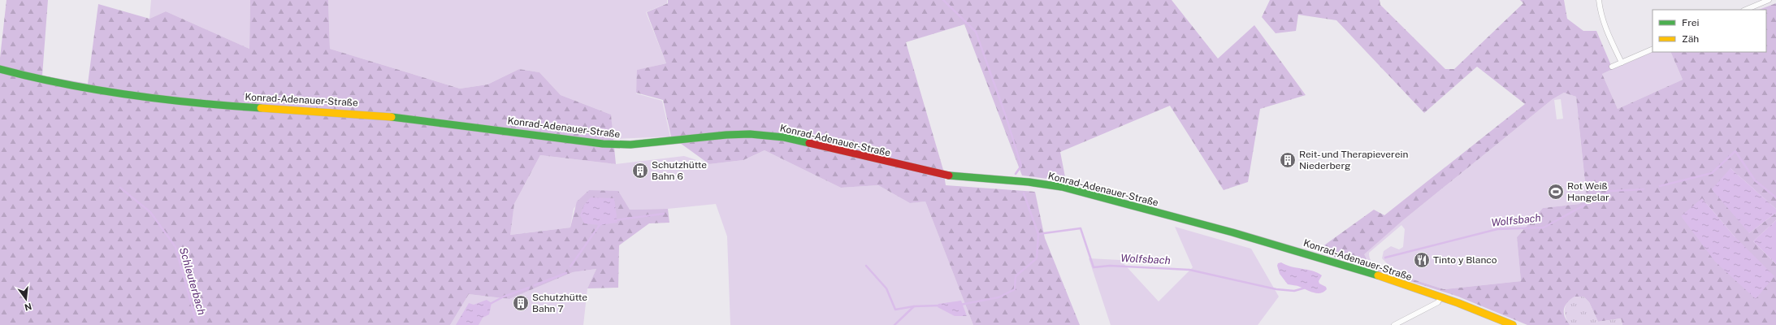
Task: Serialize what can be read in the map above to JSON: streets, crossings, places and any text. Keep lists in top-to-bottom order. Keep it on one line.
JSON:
{"streets":{"street":["Konrad-Adenauer-Straße"]},"water":["Wolfsbach","Schleuterbach"],"places":{"building":["Reit- und Therapieverein Niederberg","Schutzhütte Bahn 6","Schutzhütte Bahn 7"],"sports":["Rot Weiß Hangelar"],"restaurant":["Tinto y Blanco"]},"legend":["Frei","Zäh"],"north":"bottom"}
